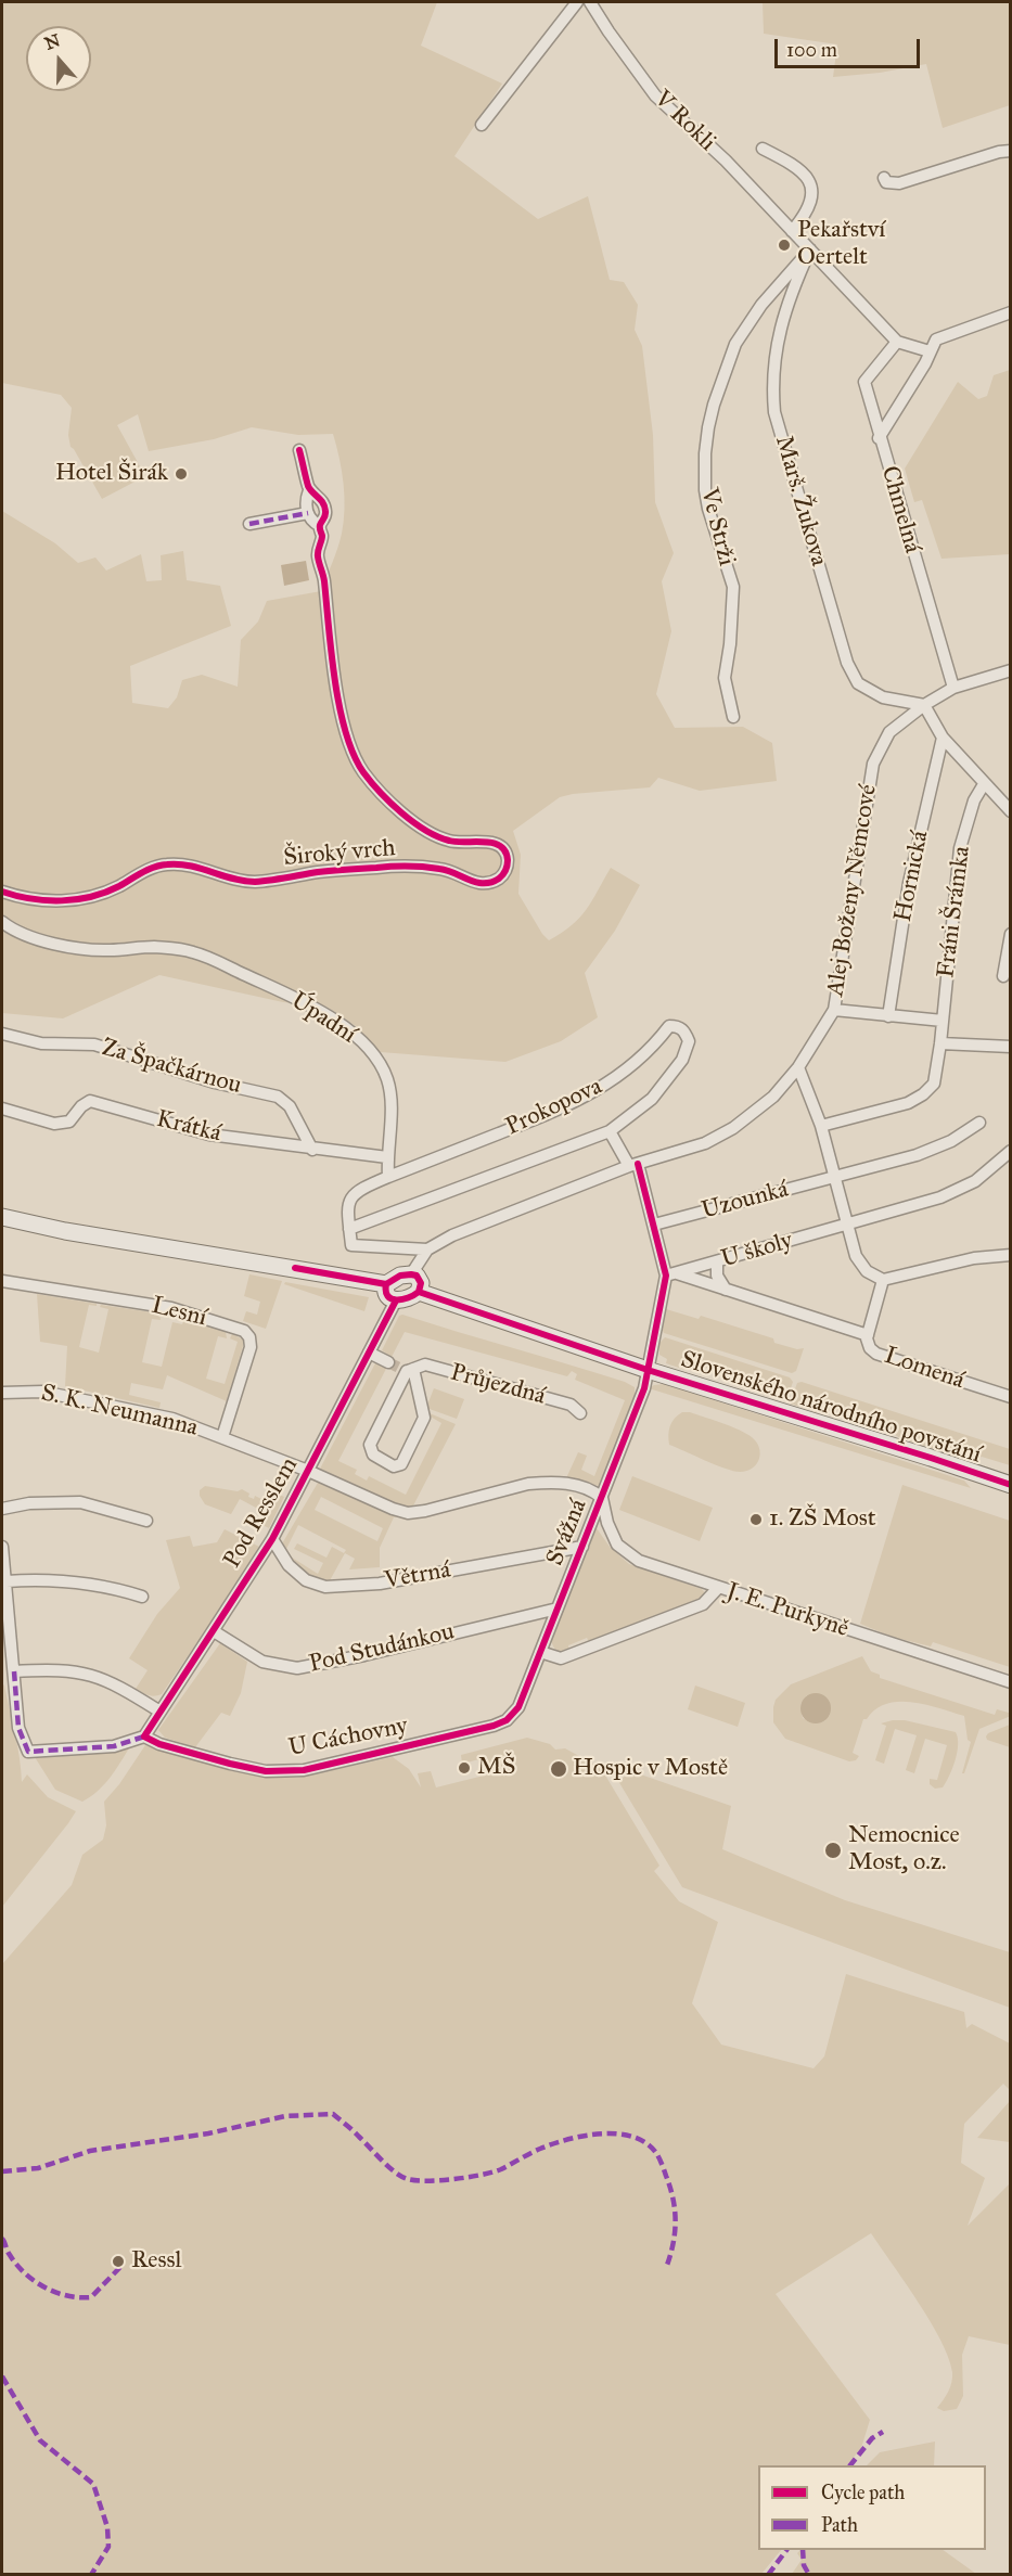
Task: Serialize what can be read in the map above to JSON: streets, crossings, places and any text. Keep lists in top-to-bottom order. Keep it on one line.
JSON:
{"streets":{"street":["V Rokli","Marš. Žukova","Chmelná","Ve Strži","Široký vrch","Hornická","Alej Boženy Němcové","Fráni Šrámka","Úpadní","Za Špačkárnou","Prokopova","Krátká","Uzounká","U školy","Lesní","Lomená","Průjezdná","Slovenského národního povstání","S. K. Neumanna","Pod Resslem","Svážná","Větrná","J. E. Purkyně","Pod Studánkou","U Cáchovny"]},"crossings":[["V Rokli","Marš. Žukova"],["V Rokli","Chmelná"],["V Rokli","Ve Strži"],["Marš. Žukova","Ve Strži"],["Marš. Žukova","Alej Boženy Němcové"],["Chmelná","Alej Boženy Němcové"],["Alej Boženy Němcové","Prokopova"],["Alej Boženy Němcové","Slovenského národního povstání"],["Alej Boženy Němcové","Pod Resslem"],["Úpadní","Prokopova"],["Úpadní","Krátká"],["Za Špačkárnou","Krátká"],["Prokopova","Uzounká"],["Prokopova","U školy"],["Prokopova","Svážná"],["U školy","Svážná"],["Lesní","S. K. Neumanna"],["Slovenského národního povstání","Pod Resslem"],["Slovenského národního povstání","Svážná"],["S. K. Neumanna","Pod Resslem"],["S. K. Neumanna","Svážná"],["S. K. Neumanna","J. E. Purkyně"],["Pod Resslem","Větrná"],["Pod Resslem","Pod Studánkou"],["Pod Resslem","U Cáchovny"],["Svážná","Větrná"],["Svážná","J. E. Purkyně"],["Svážná","Pod Studánkou"],["Svážná","U Cáchovny"]],"places":["Pekařství Oertelt","Hotel Širák","1. ZŠ Most","MŠ","Hospic v Mostě","Nemocnice Most, o.z.","Ressl"],"legend":["Cycle path","Path"],"scale_bar":"100 m","north":"top"}
